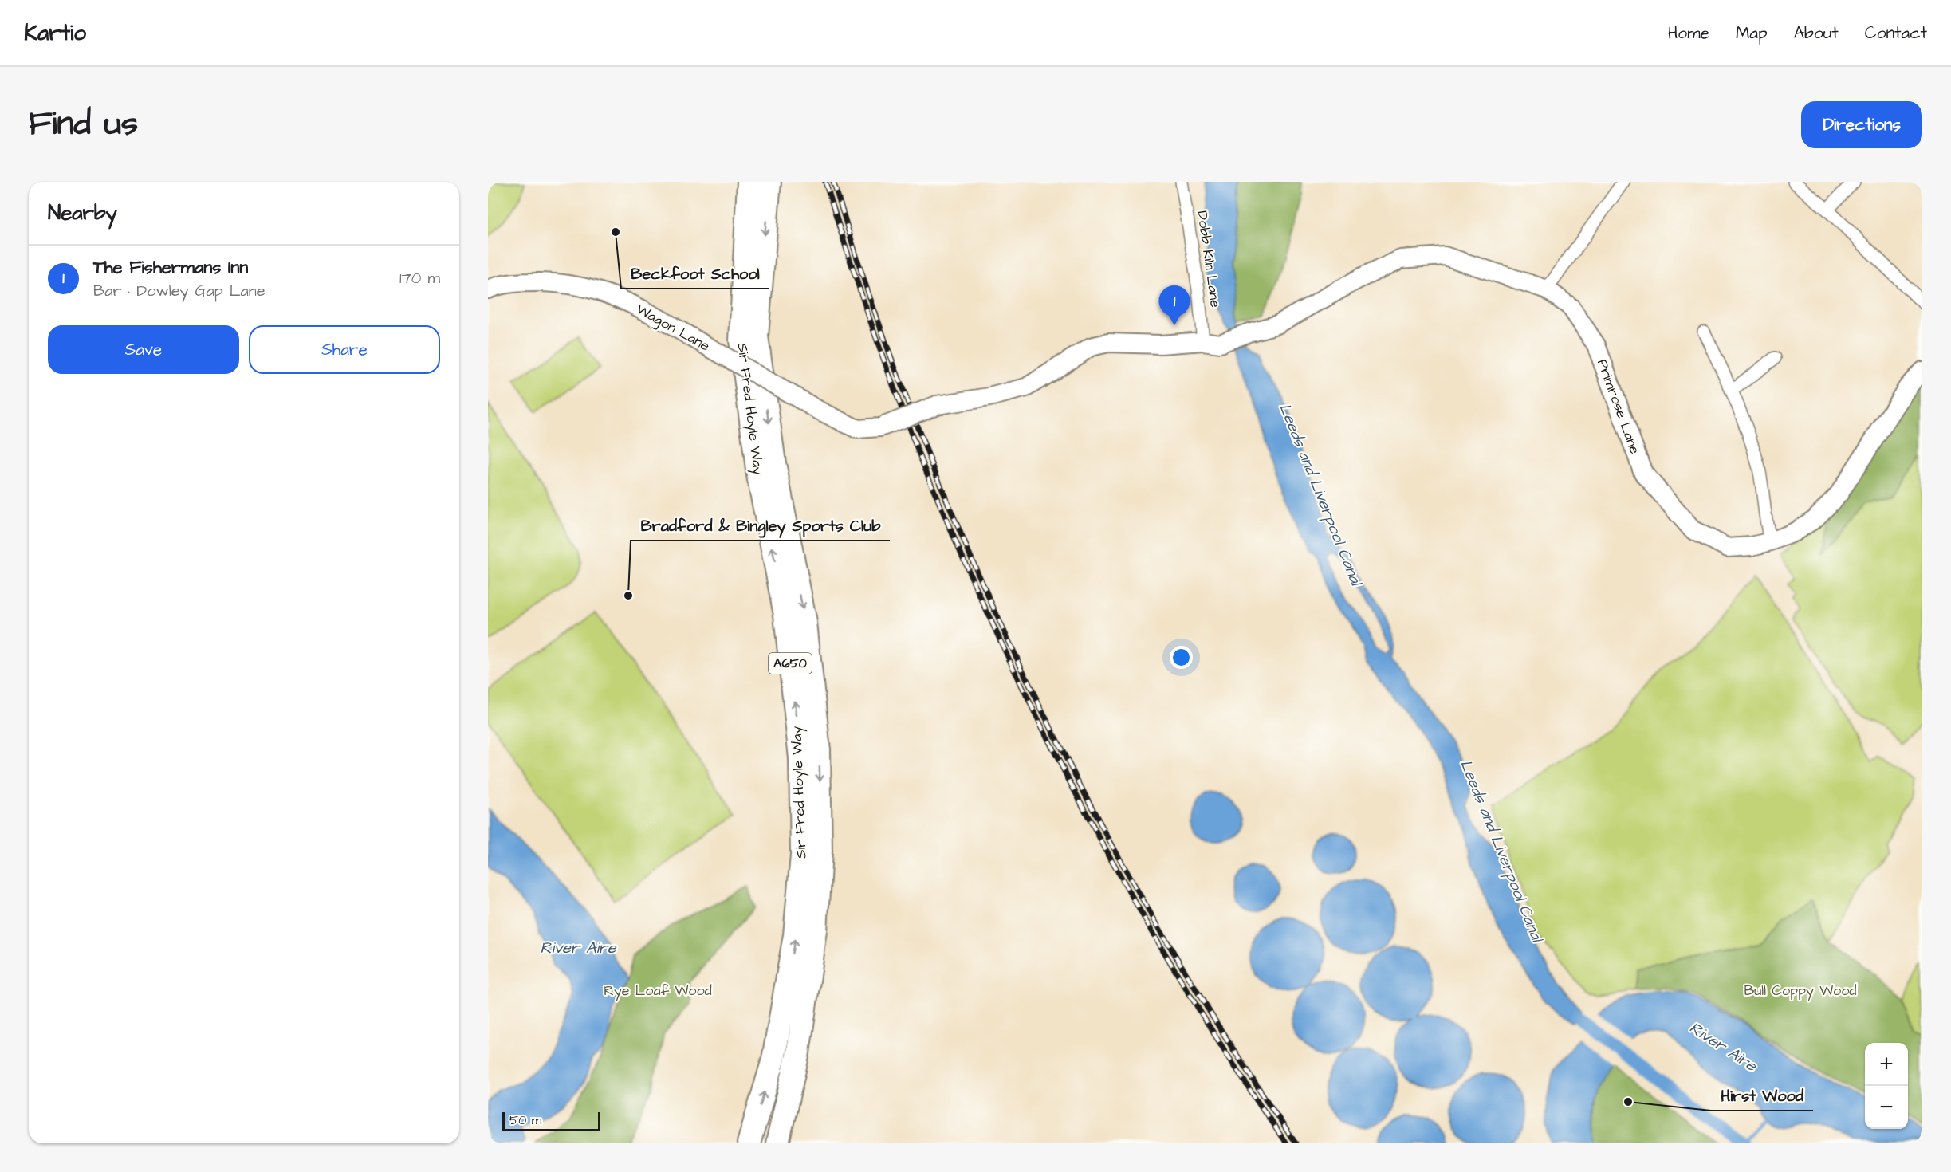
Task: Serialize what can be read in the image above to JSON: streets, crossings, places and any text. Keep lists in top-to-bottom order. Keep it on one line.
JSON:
{"streets":{"highway":["Sir Fred Hoyle Way","A650"],"street":["Dobb Kiln Lane","Wagon Lane","Primrose Lane"]},"crossings":[["Dobb Kiln Lane","Primrose Lane"],["Wagon Lane","Primrose Lane"]],"water":["Leeds and Liverpool Canal","River Aire"],"parks":["Rye Loaf Wood","Bull Coppy Wood"],"places":["Beckfoot School","Bradford & Bingley Sports Club","Hirst Wood"],"scale_bar":"50 m","page":{"header":"Kartio","nav":["Home","Map","About","Contact"],"title":"Find us","buttons":["Directions",["Save","Share"]],"heading":"Nearby","list":[{"mark":"1","name":"The Fishermans Inn","note":"Bar · Dowley Gap Lane","value":"170 m"}],"pins":"1","map_buttons":["+","−"],"scale":"50 m"}}
